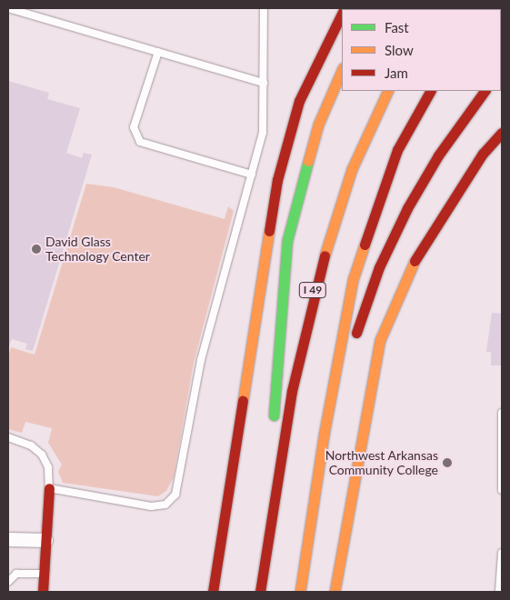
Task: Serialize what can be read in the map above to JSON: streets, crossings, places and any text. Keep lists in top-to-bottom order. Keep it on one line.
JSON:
{"streets":{"main road":["I 49"]},"places":["David Glass Technology Center","Northwest Arkansas Community College"],"legend":["Fast","Slow","Jam"]}
